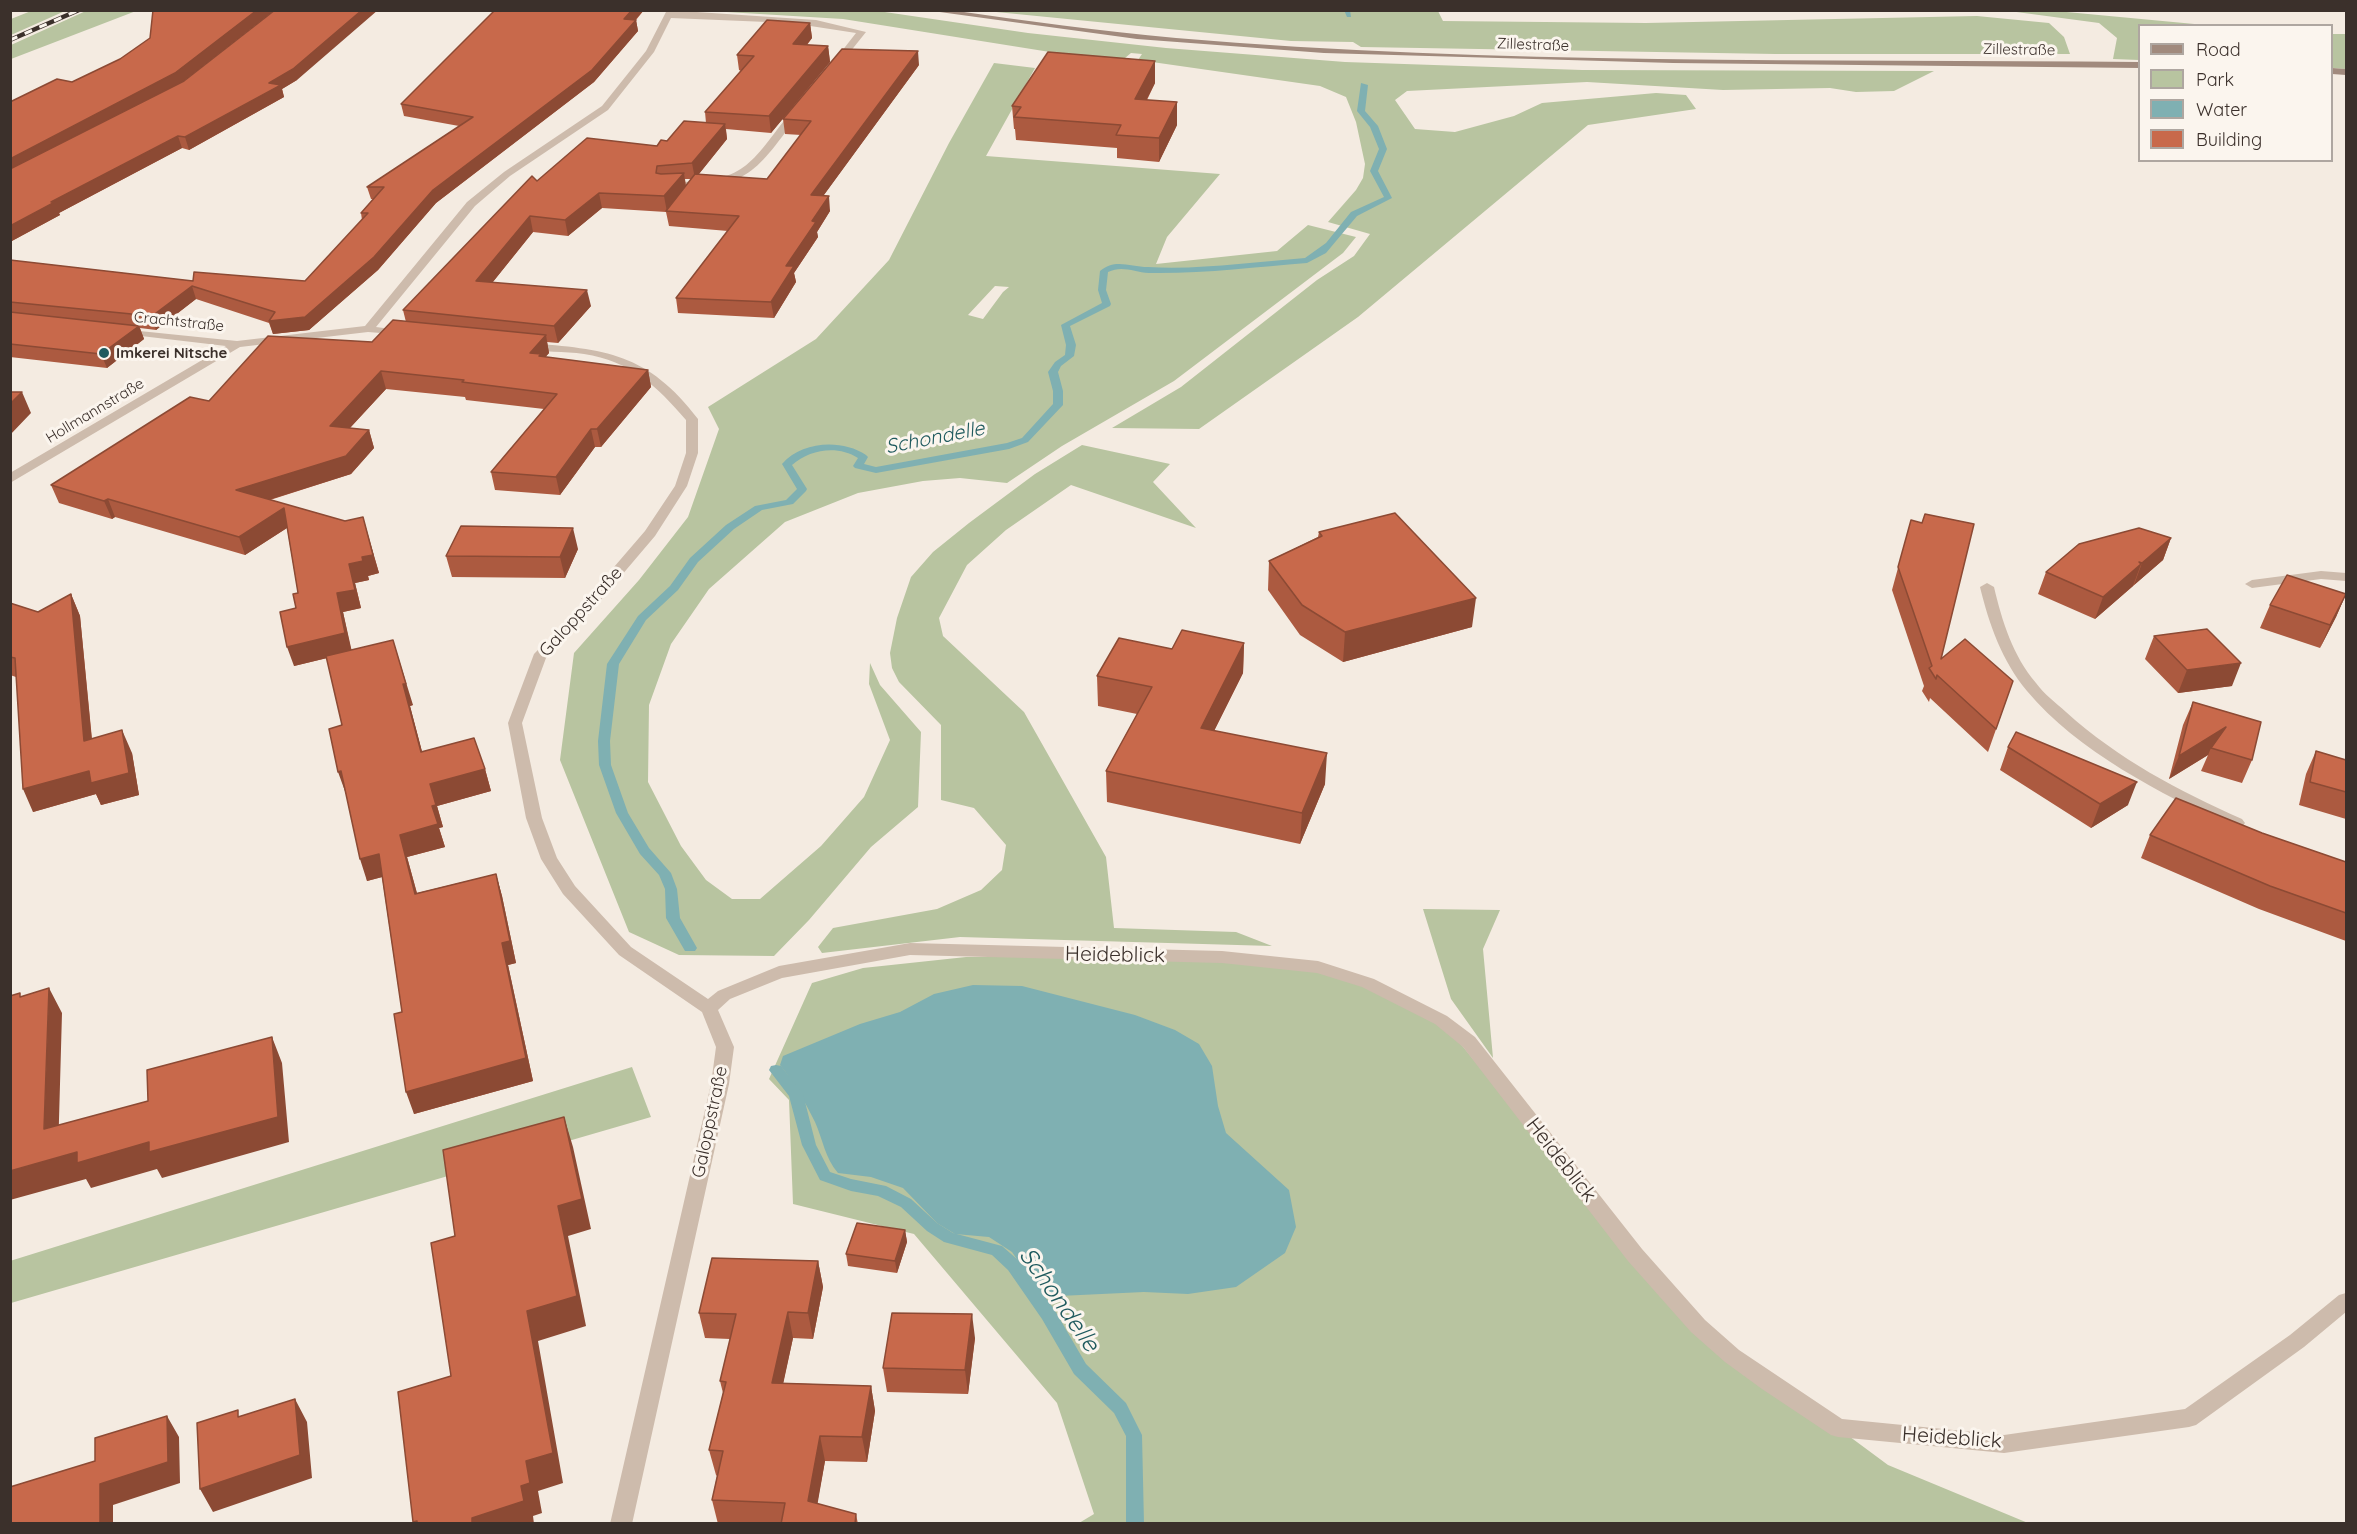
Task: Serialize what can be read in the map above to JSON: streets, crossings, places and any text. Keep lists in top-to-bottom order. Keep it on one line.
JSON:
{"streets":{"main road":["Zillestraße"],"street":["Crachtstraße","Hollmannstraße","Galoppstraße","Heideblick"]},"crossings":[["Crachtstraße","Hollmannstraße"],["Galoppstraße","Heideblick"]],"water":["Schondelle"],"places":["Imkerei Nitsche"],"legend":["Road","Park","Water","Building"]}
